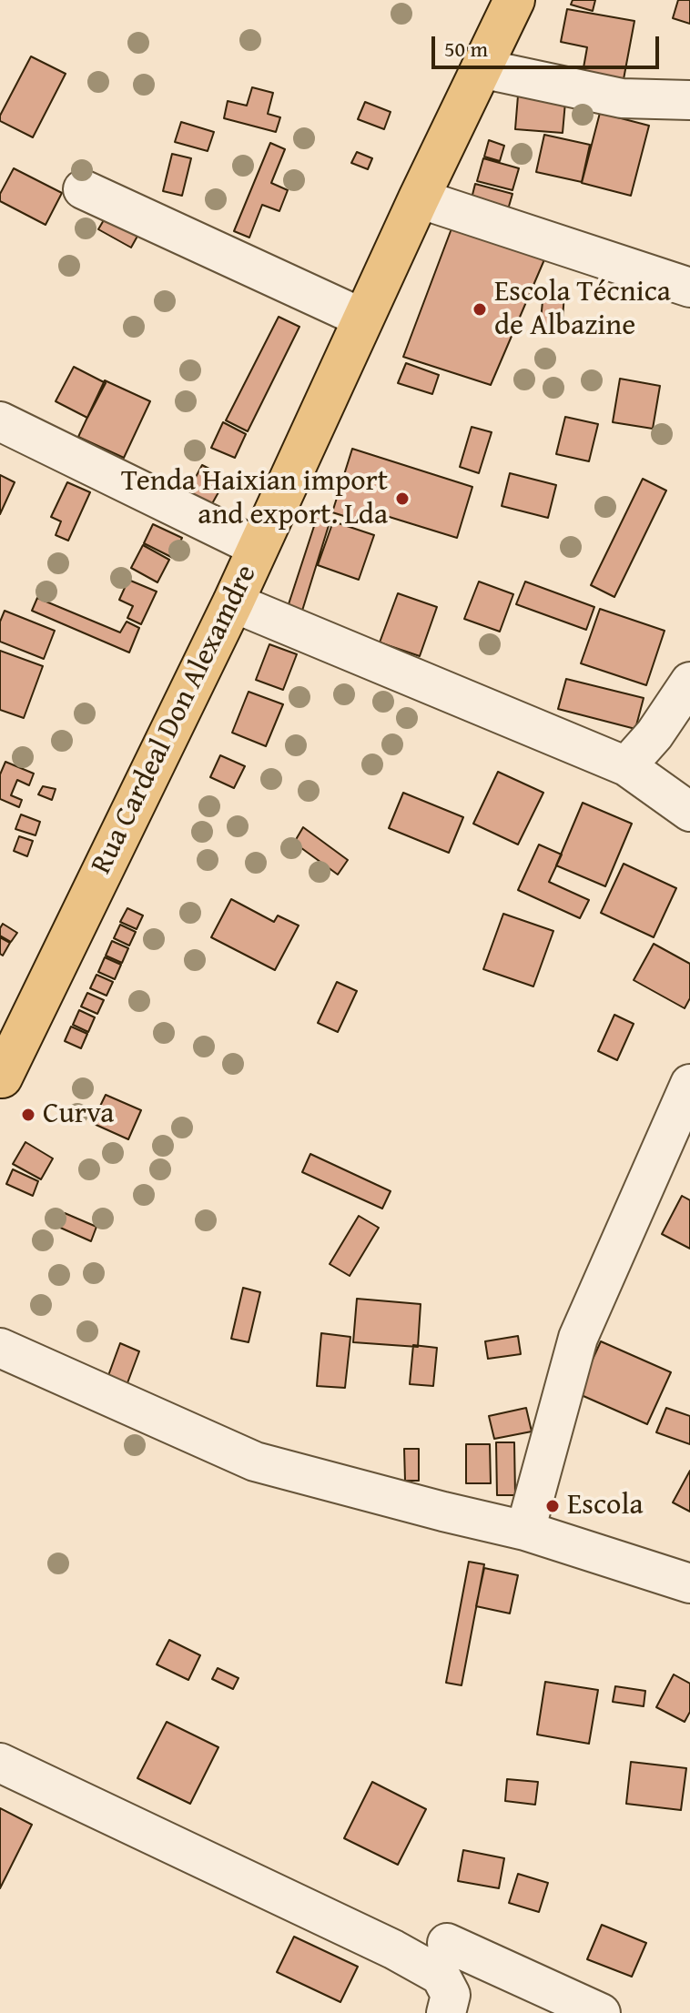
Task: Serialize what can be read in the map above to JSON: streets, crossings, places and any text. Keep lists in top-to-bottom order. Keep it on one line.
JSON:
{"streets":{"main road":["Rua Cardeal Don Alexamdre"]},"places":["Escola Técnica de Albazine","Tenda Haixian import and export. Lda","Curva","Escola"],"scale_bar":"50 m"}
